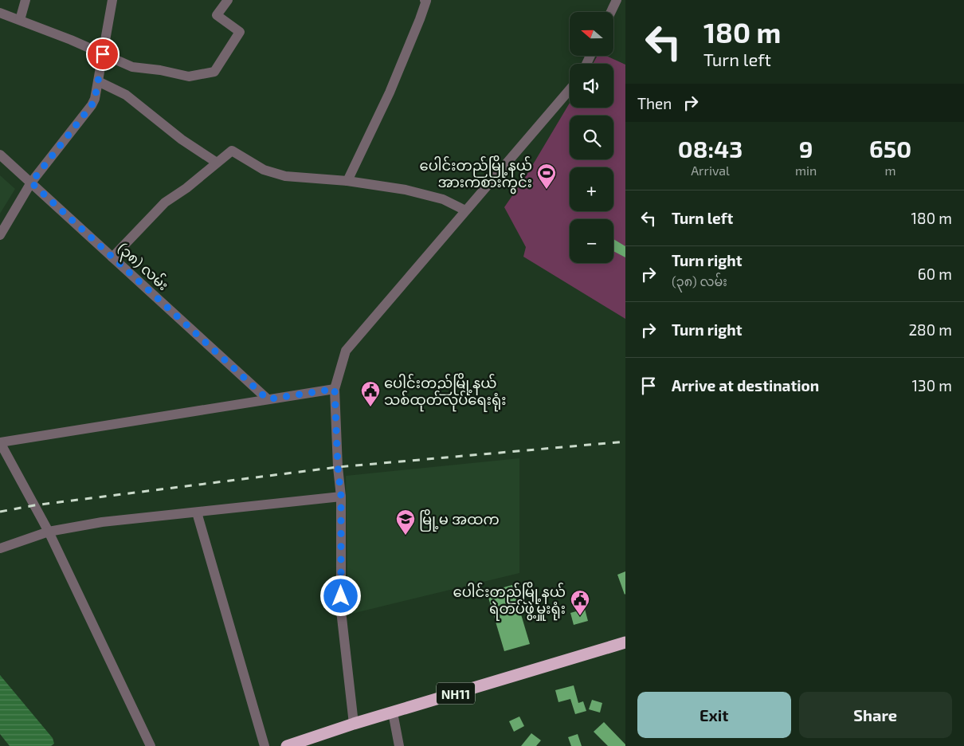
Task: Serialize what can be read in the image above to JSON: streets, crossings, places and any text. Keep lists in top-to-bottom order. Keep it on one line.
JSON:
{"streets":{"highway":["NH11"],"street":["(၃၈) လမ်း"]},"places":{"sports":["‌ပေါင်းတည်မြို့နယ် အားကစားကွင်း"],"public building":["ပေါင်းတည်မြို့နယ် သစ်ထုတ်လုပ်ရေးရုံး","ပေါင်းတည်မြို့နယ် ရဲတပ်ဖွဲ့မှူးရုံး"],"school or university":["မြို့မ အထက"]},"north":"left","page":{"turn":["180 m","Turn left"],"map_buttons":["+","−"],"then":"Then","eta":["08:43","Arrival","9","min","650","m"],"list":[{"name":"Turn left","value":"180 m"},{"name":"Turn right","note":"(၃၈) လမ်း","value":"60 m"},{"name":"Turn right","value":"280 m"},{"name":"Arrive at destination","value":"130 m"}],"buttons":["Exit","Share"]}}
